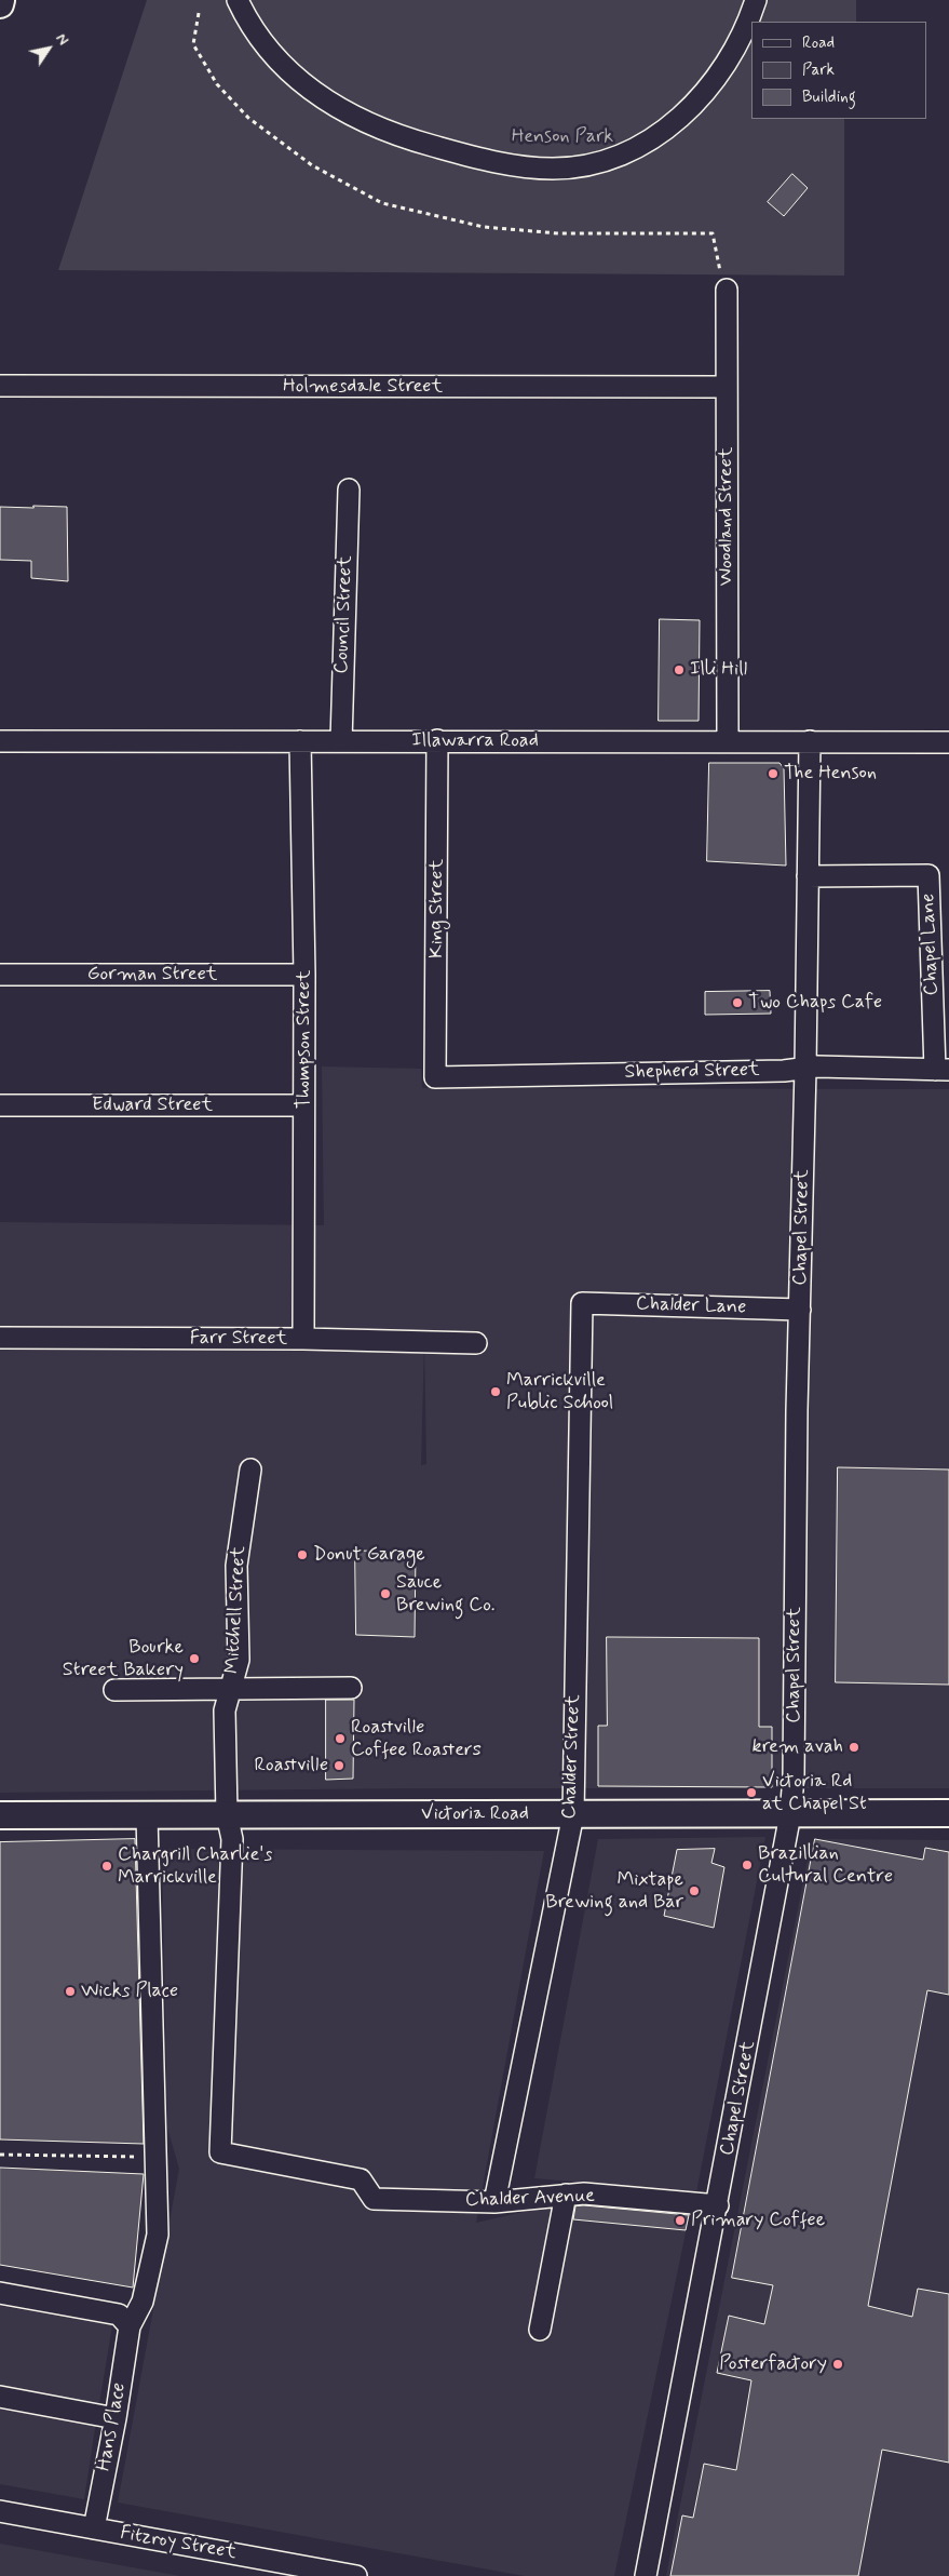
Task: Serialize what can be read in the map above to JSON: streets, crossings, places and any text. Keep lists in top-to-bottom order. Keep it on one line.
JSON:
{"streets":{"main road":["Victoria Road"],"street":["Holmesdale Street","Woodland Street","Council Street","Illawarra Road","King Street","Chapel Lane","Gorman Street","Thompson Street","Shepherd Street","Edward Street","Chapel Street","Chalder Lane","Farr Street","Mitchell Street","Chalder Street","Chalder Avenue","Hans Place","Fitzroy Street"]},"crossings":[["Holmesdale Street","Woodland Street"],["Woodland Street","Illawarra Road"],["Council Street","Illawarra Road"],["Illawarra Road","King Street"],["Illawarra Road","Thompson Street"],["Illawarra Road","Chapel Street"],["King Street","Shepherd Street"],["Chapel Lane","Shepherd Street"],["Chapel Lane","Chapel Street"],["Gorman Street","Thompson Street"],["Thompson Street","Edward Street"],["Thompson Street","Farr Street"],["Shepherd Street","Chapel Street"],["Chapel Street","Chalder Lane"],["Chapel Street","Victoria Road"],["Chapel Street","Chalder Avenue"],["Chalder Lane","Chalder Street"],["Mitchell Street","Victoria Road"],["Mitchell Street","Chalder Avenue"],["Chalder Street","Victoria Road"],["Chalder Street","Chalder Avenue"],["Victoria Road","Hans Place"],["Hans Place","Fitzroy Street"]],"parks":["Henson Park"],"places":["Illi Hill","The Henson","Two Chaps Cafe","Marrickville Public School","Donut Garage","Sauce Brewing Co.","Bourke Street Bakery","Roastville Coffee Roasters","krem avah","Roastville","Victoria Rd at Chapel St","Brazillian Cultural Centre","Chargrill Charlie's Marrickville","Mixtape Brewing and Bar","Wicks Place","Primary Coffee","Posterfactory"],"legend":["Road","Park","Building"],"north":"top right"}
